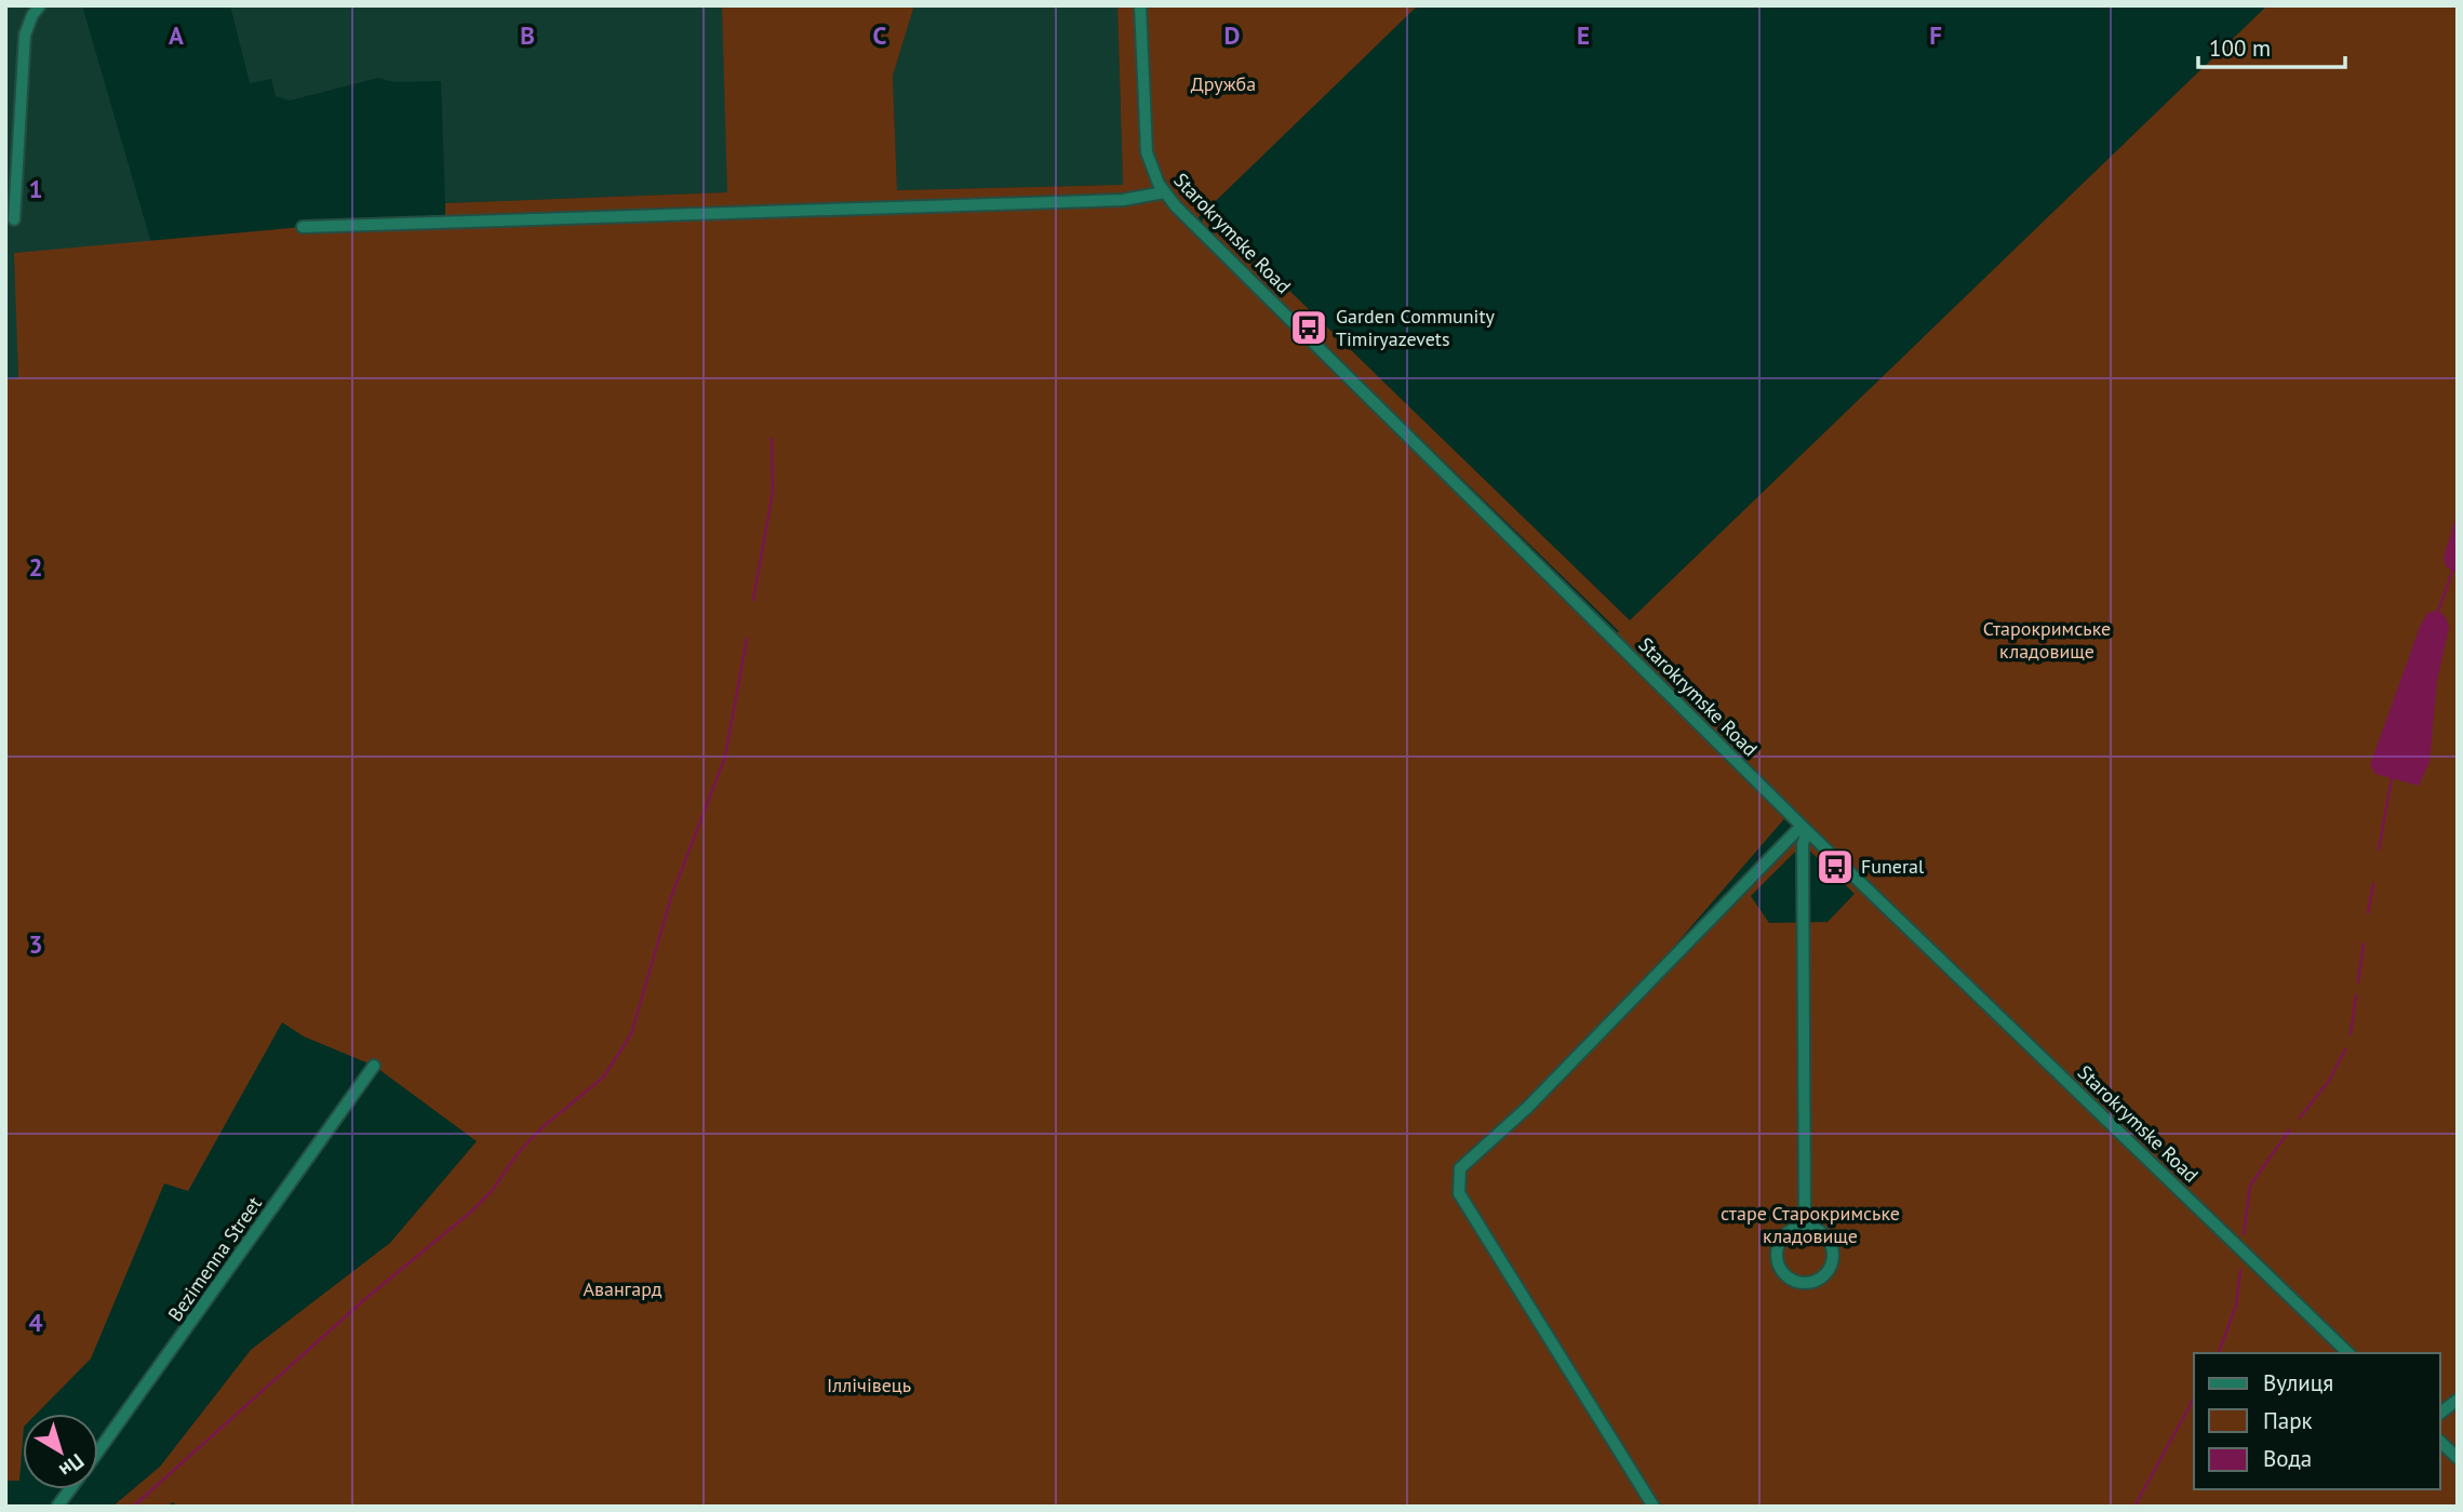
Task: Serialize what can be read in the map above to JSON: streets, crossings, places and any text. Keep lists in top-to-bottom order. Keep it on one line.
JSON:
{"streets":{"street":["Starokrymske Road","Bezimenna Street"]},"parks":["Дружба","Старокримське кладовище","старе Старокримське кладовище","Авангард","Іллічівець"],"places":{"bus stop":["Garden Community Timiryazevets","Funeral"]},"legend":["Вулиця","Парк","Вода"],"scale_bar":"100 m","north":"bottom right","grid":{"columns":["A","B","C","D","E","F"],"rows":["1","2","3","4"]}}
